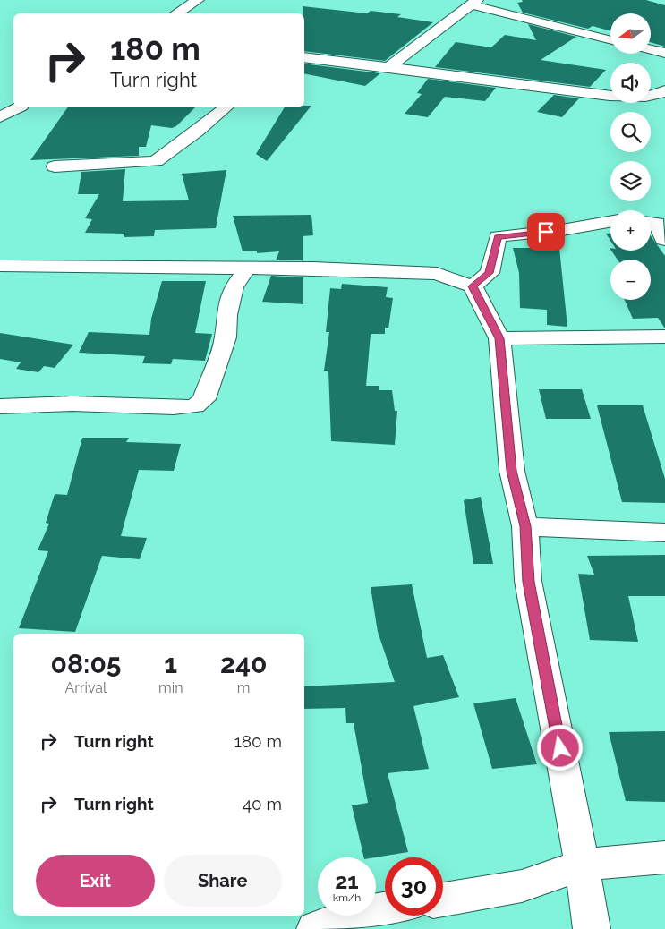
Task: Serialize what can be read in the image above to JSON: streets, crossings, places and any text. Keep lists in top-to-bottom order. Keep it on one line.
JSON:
{"north":"left","page":{"map_buttons":["+","−"],"turn":["180 m","Turn right"],"eta":["08:05","Arrival","1","min","240","m"],"list":[{"name":"Turn right","value":"180 m"},{"name":"Turn right","value":"40 m"}],"buttons":["Exit","Share"],"speed":"21 km/h","limit":"30"}}
